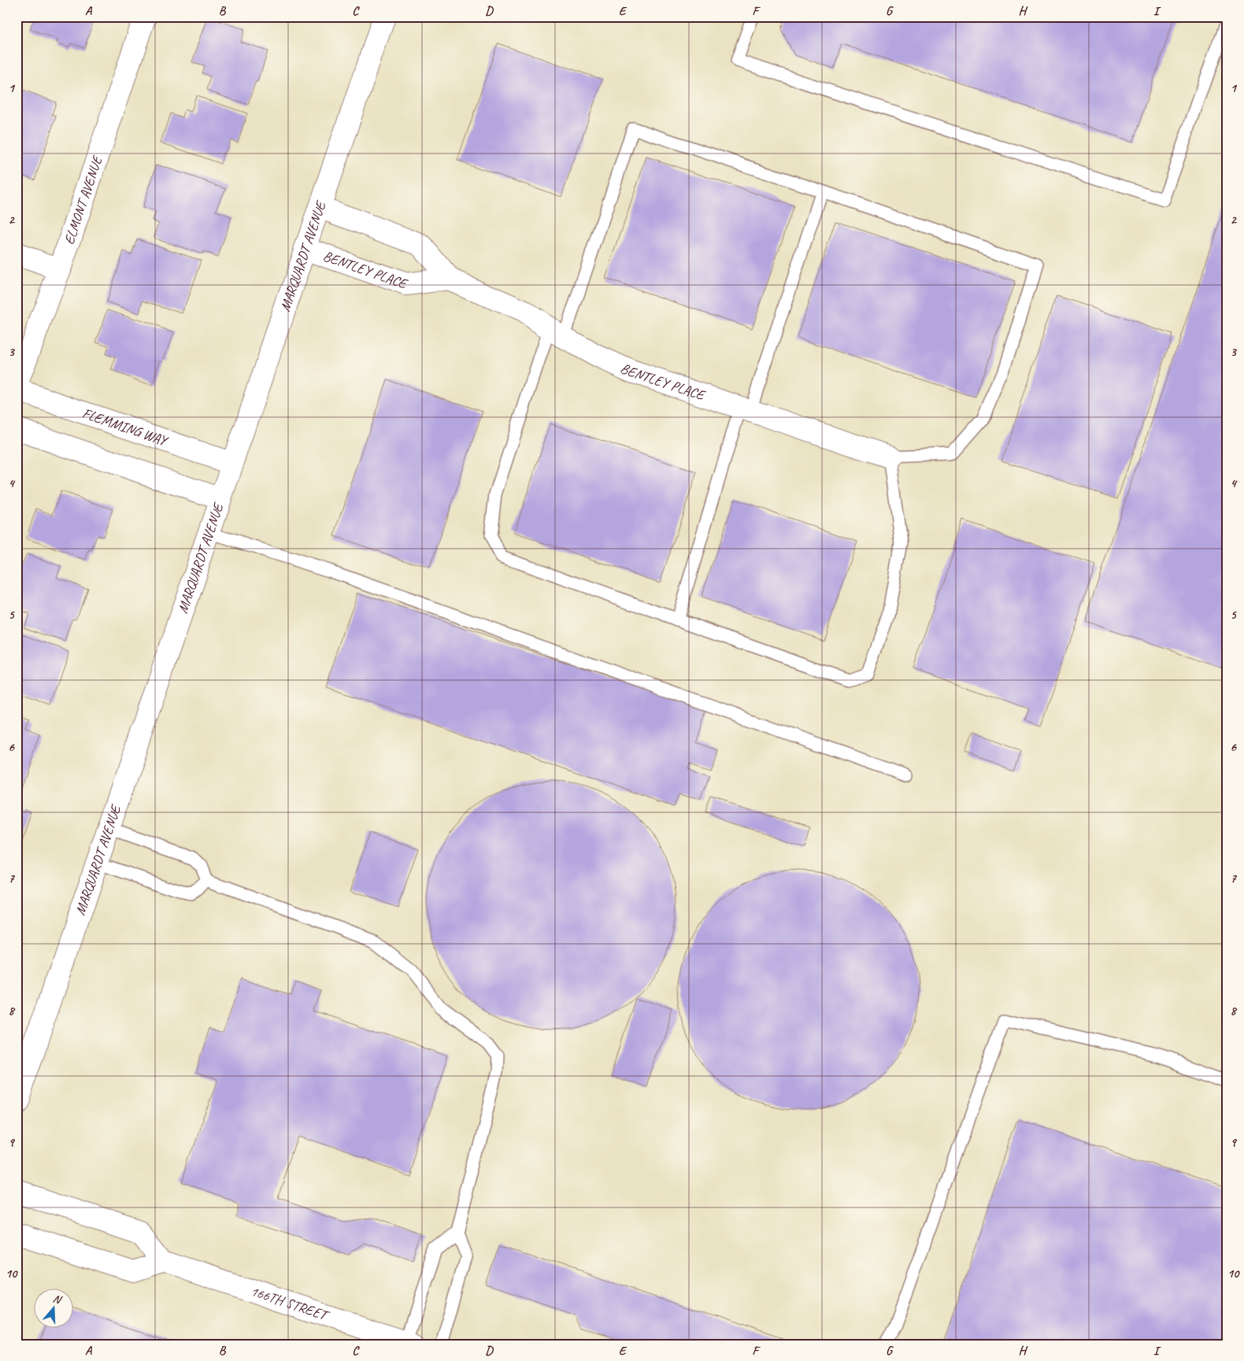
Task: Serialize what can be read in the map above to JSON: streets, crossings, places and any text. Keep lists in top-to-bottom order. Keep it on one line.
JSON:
{"streets":{"street":["ELMONT AVENUE","MARQUARDT AVENUE","BENTLEY PLACE","FLEMMING WAY","166TH STREET"]},"crossings":[["MARQUARDT AVENUE","BENTLEY PLACE"],["MARQUARDT AVENUE","FLEMMING WAY"]],"north":"top","grid":{"columns":["A","B","C","D","E","F","G","H","I"],"rows":["1","2","3","4","5","6","7","8","9","10"]}}
